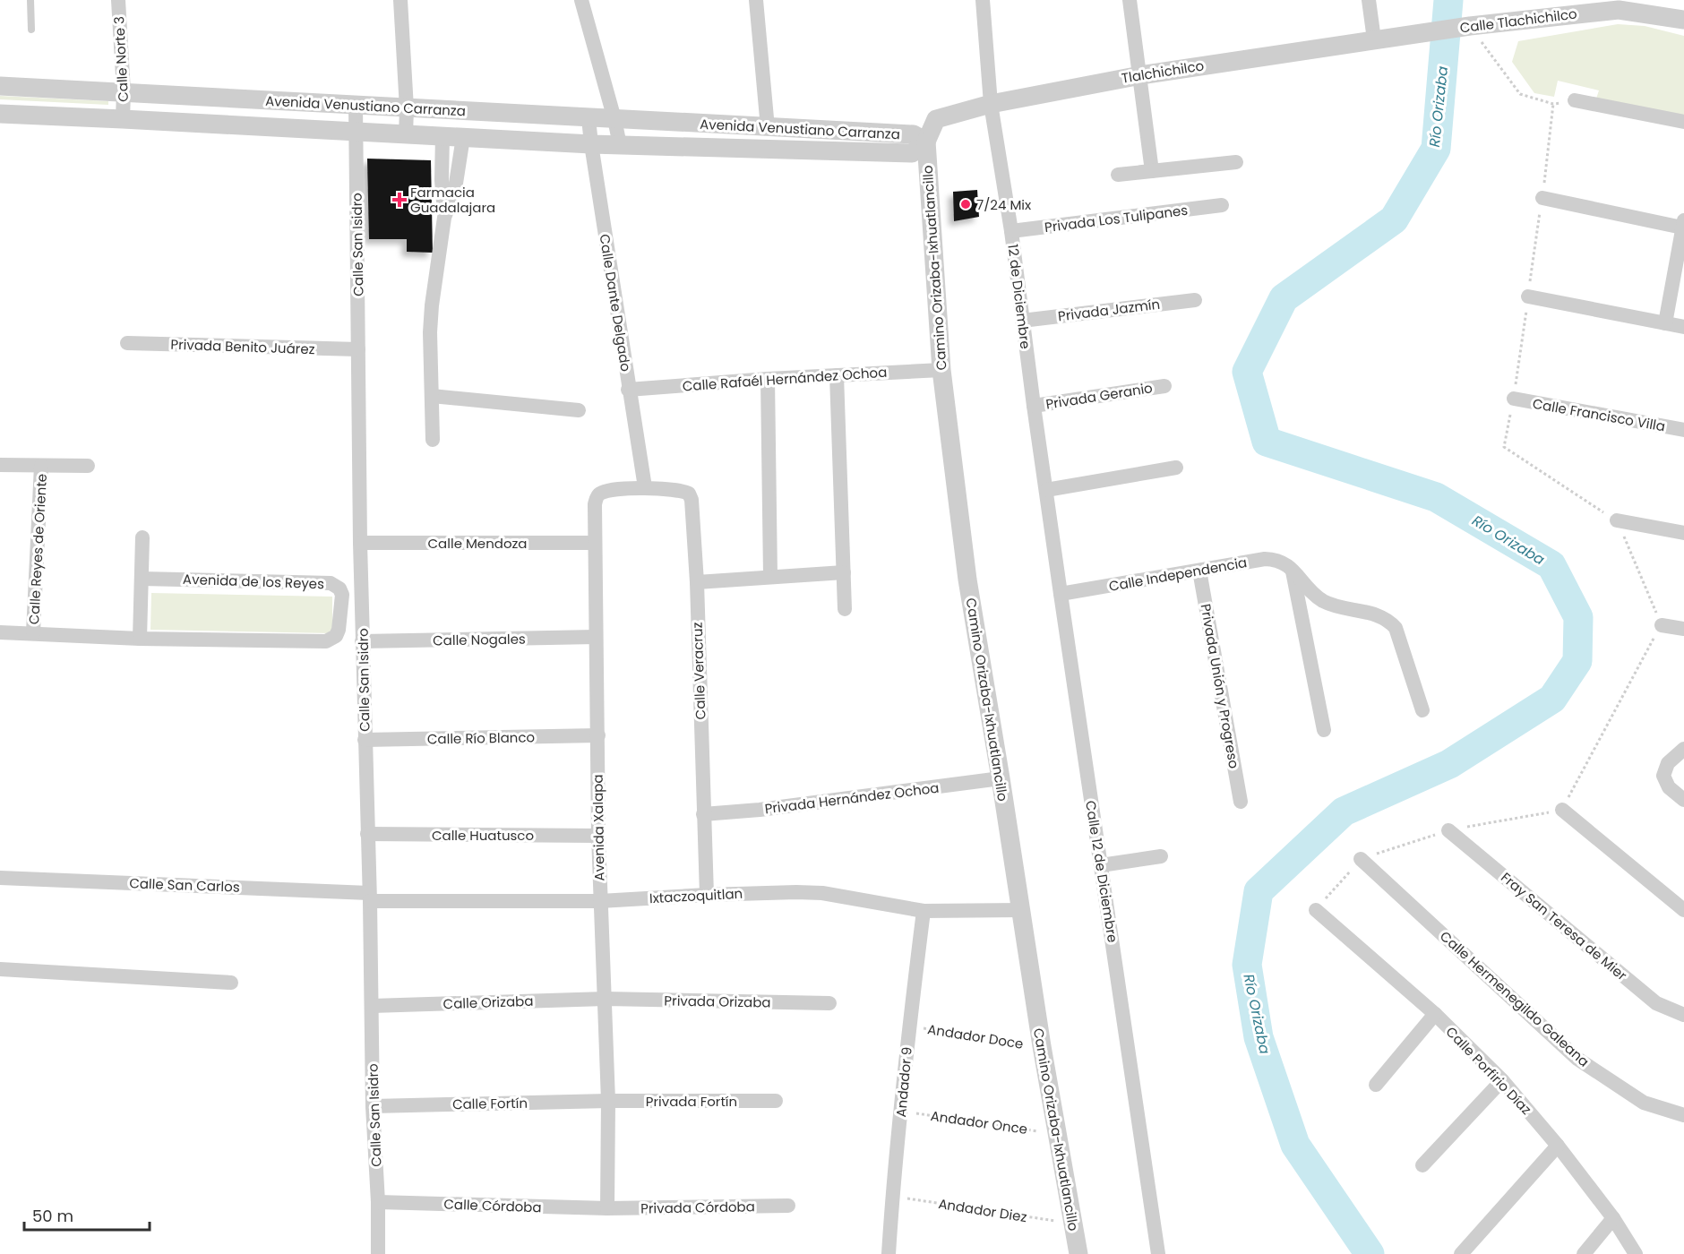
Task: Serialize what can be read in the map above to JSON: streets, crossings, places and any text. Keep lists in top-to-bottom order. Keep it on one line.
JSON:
{"streets":{"street":["Calle Tlachichilco","Calle Norte 3","Tlalchichilco","Avenida Venustiano Carranza","Privada Los Tulipanes","Calle San Isidro","Camino Orizaba-Ixhuatlancillo","12 de Diciembre","Calle Dante Delgado","Privada Jazmín","Privada Benito Juárez","Calle Rafaél Hernández Ochoa","Privada Geranio","Calle Francisco Villa","Calle Mendoza","Calle Reyes de Oriente","Calle Independencia","Avenida de los Reyes","Calle Nogales","Calle Veracruz","Privada Unión y Progreso","Calle Río Blanco","Privada Hernández Ochoa","Avenida Xalapa","Calle Huatusco","Calle 12 de Diciembre","Calle San Carlos","Ixtaczoquitlan","Fray San Teresa de Mier","Calle Hermenegildo Galeana","Privada Orizaba","Calle Orizaba","Calle Porfirio Díaz","Andador 9","Privada Fortín","Calle Fortín","Calle Córdoba","Privada Córdoba"],"path":["Andador Doce","Andador Once","Andador Diez"]},"crossings":[["Calle Tlachichilco","Tlalchichilco"],["Calle Norte 3","Avenida Venustiano Carranza"],["Tlalchichilco","Avenida Venustiano Carranza"],["Tlalchichilco","Camino Orizaba-Ixhuatlancillo"],["Tlalchichilco","12 de Diciembre"],["Avenida Venustiano Carranza","Calle San Isidro"],["Avenida Venustiano Carranza","Camino Orizaba-Ixhuatlancillo"],["Avenida Venustiano Carranza","Calle Dante Delgado"],["Privada Los Tulipanes","12 de Diciembre"],["Calle San Isidro","Privada Benito Juárez"],["Calle San Isidro","Calle Mendoza"],["Calle San Isidro","Calle Nogales"],["Calle San Isidro","Calle Río Blanco"],["Calle San Isidro","Calle Huatusco"],["Calle San Isidro","Calle San Carlos"],["Calle San Isidro","Ixtaczoquitlan"],["Calle San Isidro","Calle Orizaba"],["Calle San Isidro","Calle Fortín"],["Calle San Isidro","Calle Córdoba"],["Camino Orizaba-Ixhuatlancillo","Calle Rafaél Hernández Ochoa"],["Camino Orizaba-Ixhuatlancillo","Privada Hernández Ochoa"],["Camino Orizaba-Ixhuatlancillo","Ixtaczoquitlan"],["Camino Orizaba-Ixhuatlancillo","Andador Doce"],["Camino Orizaba-Ixhuatlancillo","Andador Once"],["Camino Orizaba-Ixhuatlancillo","Andador Diez"],["12 de Diciembre","Privada Jazmín"],["12 de Diciembre","Privada Geranio"],["12 de Diciembre","Calle 12 de Diciembre"],["Calle Dante Delgado","Calle Rafaél Hernández Ochoa"],["Calle Dante Delgado","Calle Veracruz"],["Calle Dante Delgado","Avenida Xalapa"],["Calle Mendoza","Avenida Xalapa"],["Calle Reyes de Oriente","Avenida de los Reyes"],["Calle Independencia","Privada Unión y Progreso"],["Calle Independencia","Calle 12 de Diciembre"],["Calle Nogales","Avenida Xalapa"],["Calle Veracruz","Privada Hernández Ochoa"],["Calle Veracruz","Avenida Xalapa"],["Calle Veracruz","Ixtaczoquitlan"],["Calle Río Blanco","Avenida Xalapa"],["Avenida Xalapa","Calle Huatusco"],["Avenida Xalapa","Ixtaczoquitlan"],["Avenida Xalapa","Privada Orizaba"],["Avenida Xalapa","Calle Orizaba"],["Avenida Xalapa","Privada Fortín"],["Avenida Xalapa","Calle Fortín"],["Avenida Xalapa","Calle Córdoba"],["Avenida Xalapa","Privada Córdoba"],["Calle San Carlos","Ixtaczoquitlan"],["Ixtaczoquitlan","Andador 9"],["Privada Orizaba","Calle Orizaba"],["Andador Doce","Andador 9"],["Andador 9","Andador Once"],["Andador 9","Andador Diez"],["Privada Fortín","Calle Fortín"],["Calle Córdoba","Privada Córdoba"]],"water":["Río Orizaba"],"places":{"health":["Farmacia Guadalajara"],"other":["7/24 Mix"]},"scale_bar":"50 m"}
